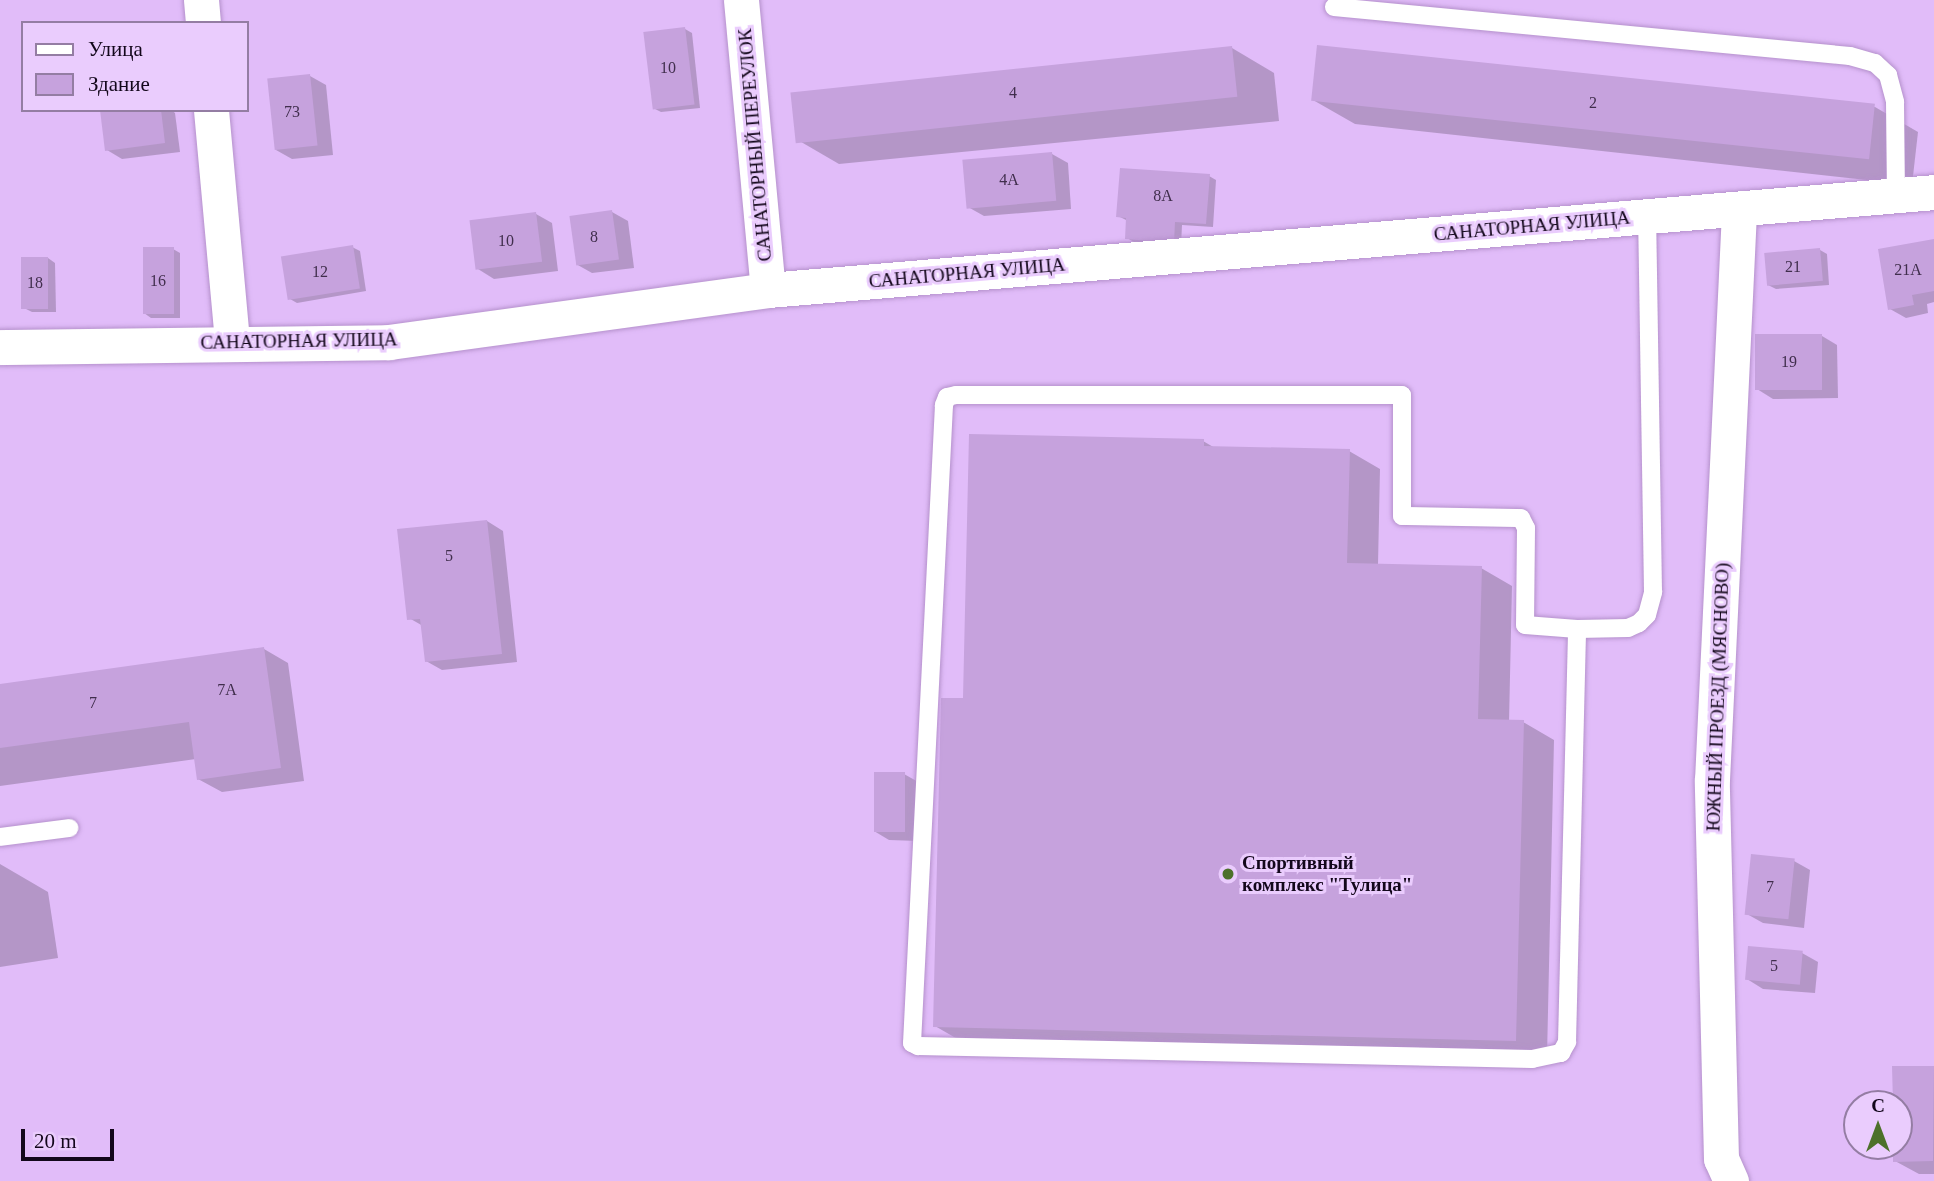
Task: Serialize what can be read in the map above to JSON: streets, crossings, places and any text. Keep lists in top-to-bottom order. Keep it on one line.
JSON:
{"streets":{"street":["САНАТОРНЫЙ ПЕРЕУЛОК","САНАТОРНАЯ УЛИЦА","ЮЖНЫЙ ПРОЕЗД (МЯСНОВО)"]},"crossings":[["САНАТОРНЫЙ ПЕРЕУЛОК","САНАТОРНАЯ УЛИЦА"],["САНАТОРНАЯ УЛИЦА","ЮЖНЫЙ ПРОЕЗД (МЯСНОВО)"]],"places":["Спортивный комплекс \"Тулица\""],"house_numbers":["10","4","2","73","4А","8А","8","10","21","21А","12","16","18","19","5","7А","7","7","5"],"legend":["Улица","Здание"],"scale_bar":"20 m","north":"top"}
